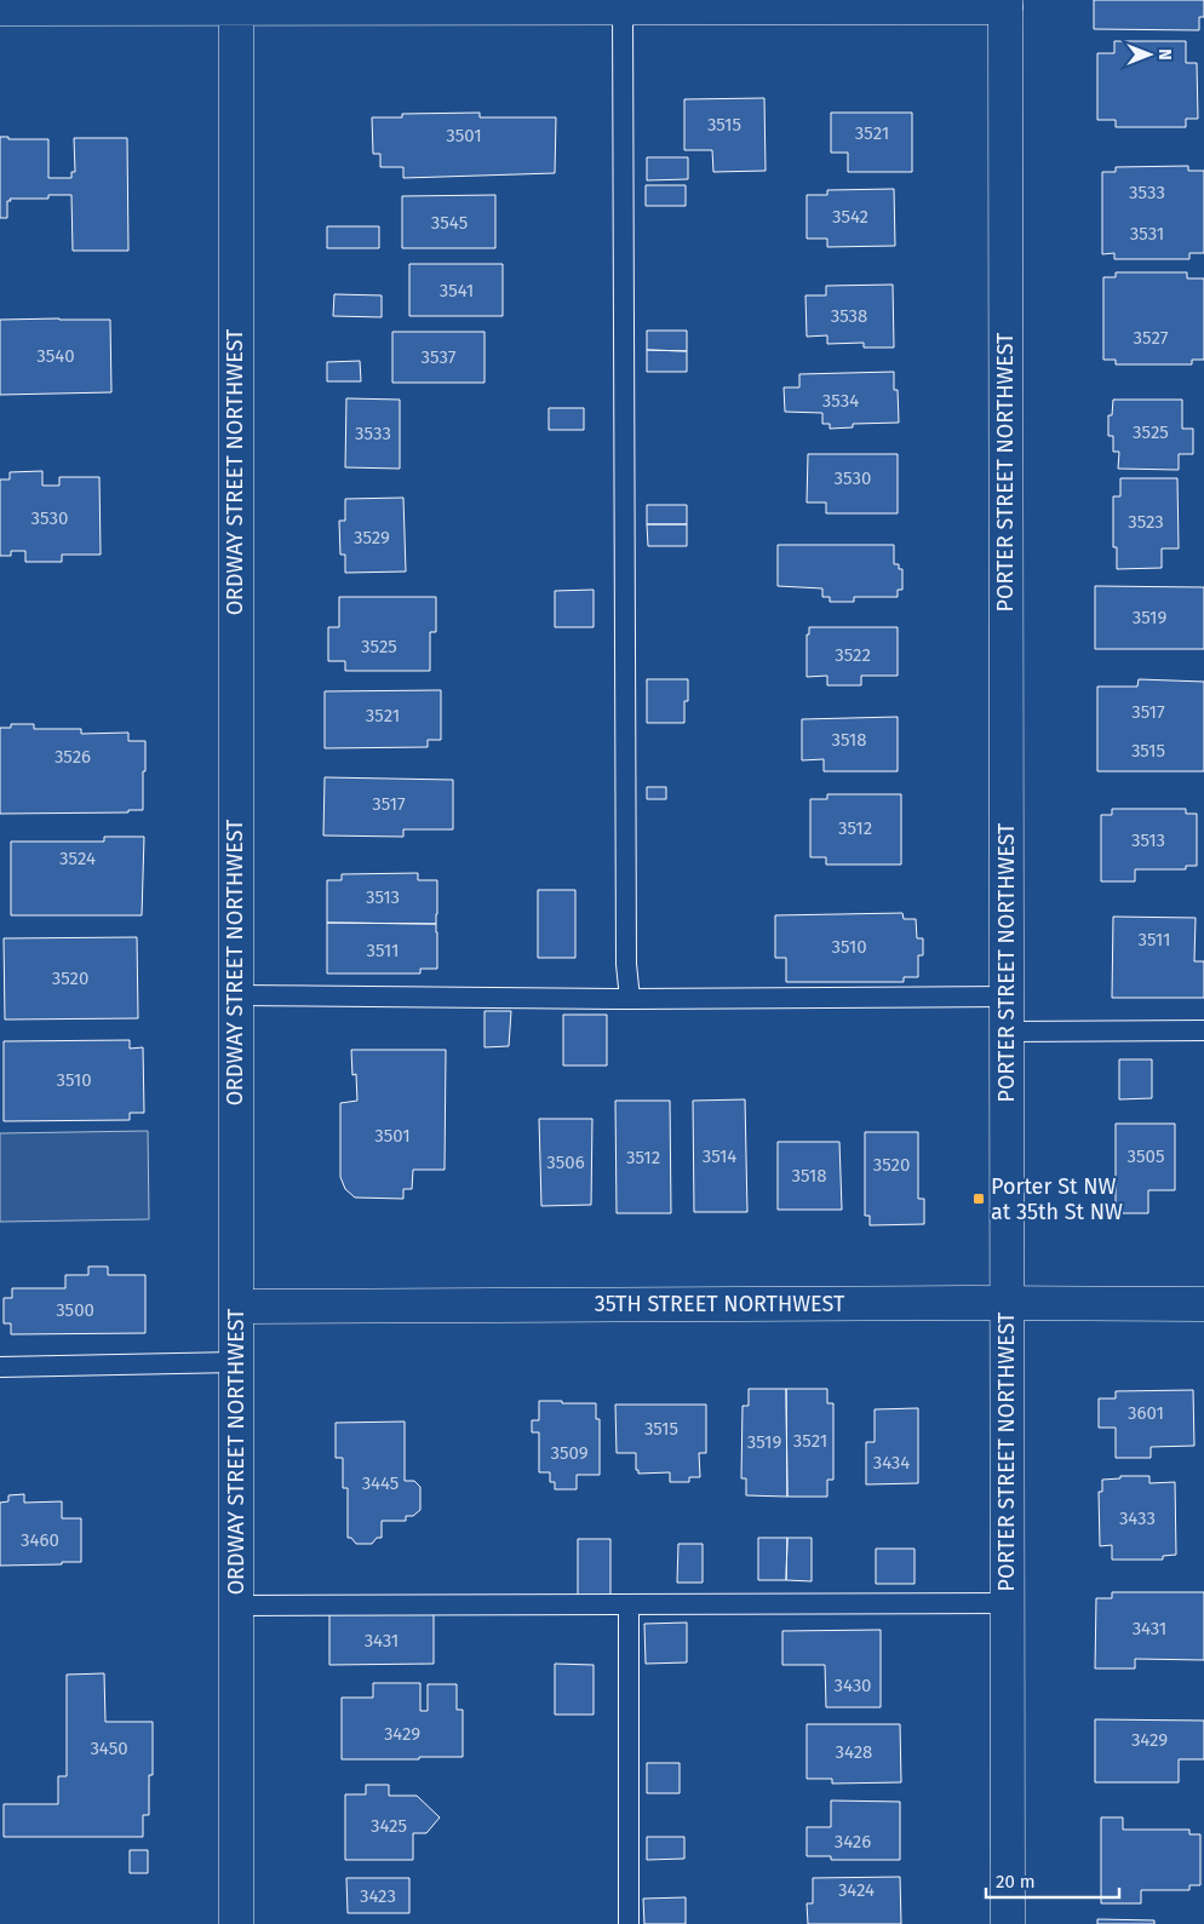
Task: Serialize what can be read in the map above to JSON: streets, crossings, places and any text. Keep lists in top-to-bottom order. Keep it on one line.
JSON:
{"streets":{"street":["ORDWAY STREET NORTHWEST","PORTER STREET NORTHWEST","35TH STREET NORTHWEST"]},"crossings":[["ORDWAY STREET NORTHWEST","35TH STREET NORTHWEST"],["PORTER STREET NORTHWEST","35TH STREET NORTHWEST"]],"places":{"transit":["Porter St NW at 35th St NW"]},"house_numbers":["3515","3521","3501","3533","3542","3545","3531","3541","3538","3527","3540","3537","3534","3525","3533","3530","3530","3523","3529","3519","3525","3522","3517","3521","3518","3515","3526","3517","3512","3513","3524","3513","3511","3510","3511","3520","3510","3501","3514","3505","3512","3506","3520","3518","3500","3601","3515","3521","3519","3509","3434","3445","3433","3460","3431","3431","3430","3429","3429","3450","3428","3425","3426","3424","3423"],"scale_bar":"20 m","north":"right"}
